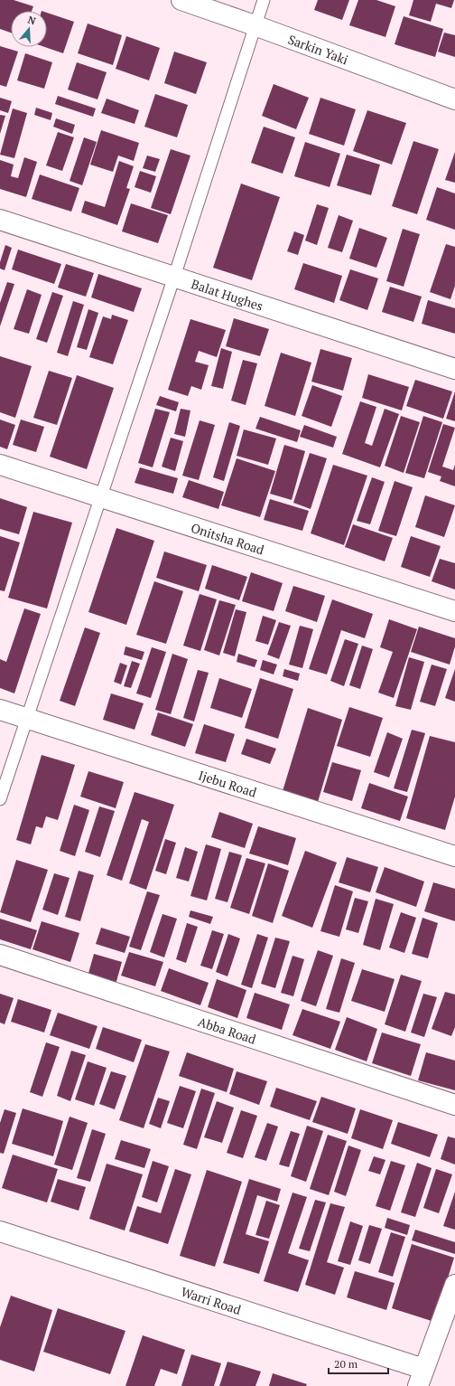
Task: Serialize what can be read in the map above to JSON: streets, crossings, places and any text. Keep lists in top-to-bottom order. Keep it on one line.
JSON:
{"streets":{"street":["Sarkin Yaki","Balat Hughes","Onitsha Road","Ijebu Road","Abba Road","Warri Road"]},"scale_bar":"20 m","north":"top"}
